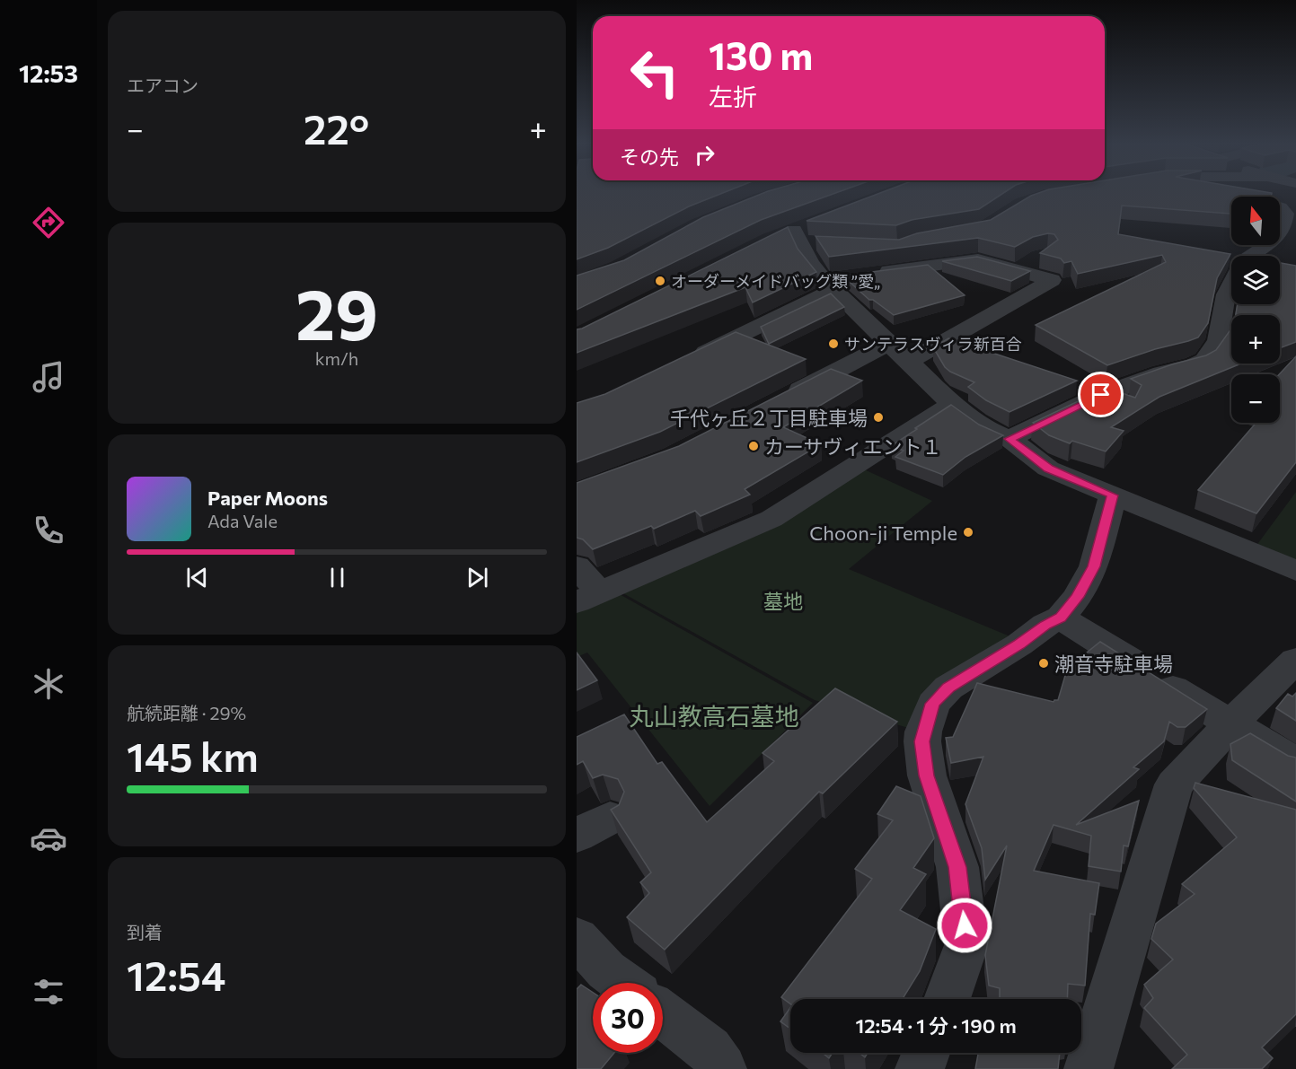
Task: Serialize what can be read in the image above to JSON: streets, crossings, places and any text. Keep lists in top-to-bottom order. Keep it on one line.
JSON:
{"parks":["墓地","丸山教高石墓地"],"places":["オーダーメイドバッグ類 ”愛„","サンテラスヴィラ新百合","千代ヶ丘２丁目駐車場","カーサヴィエント１","Choon-ji Temple","潮音寺駐車場"],"north":"top","page":{"tabs":"12:53","tile":["エアコン",["29","km/h"],["航続距離 · 29%","145 km"],["到着","12:54"]],"turn":["130 m","左折"],"heat":["−","22°","+"],"then":"その先","map_buttons":["+","−"],"song":["Paper Moons","Ada Vale"],"limit":"30","trip":"12:54 · 1 分 · 190 m"}}
